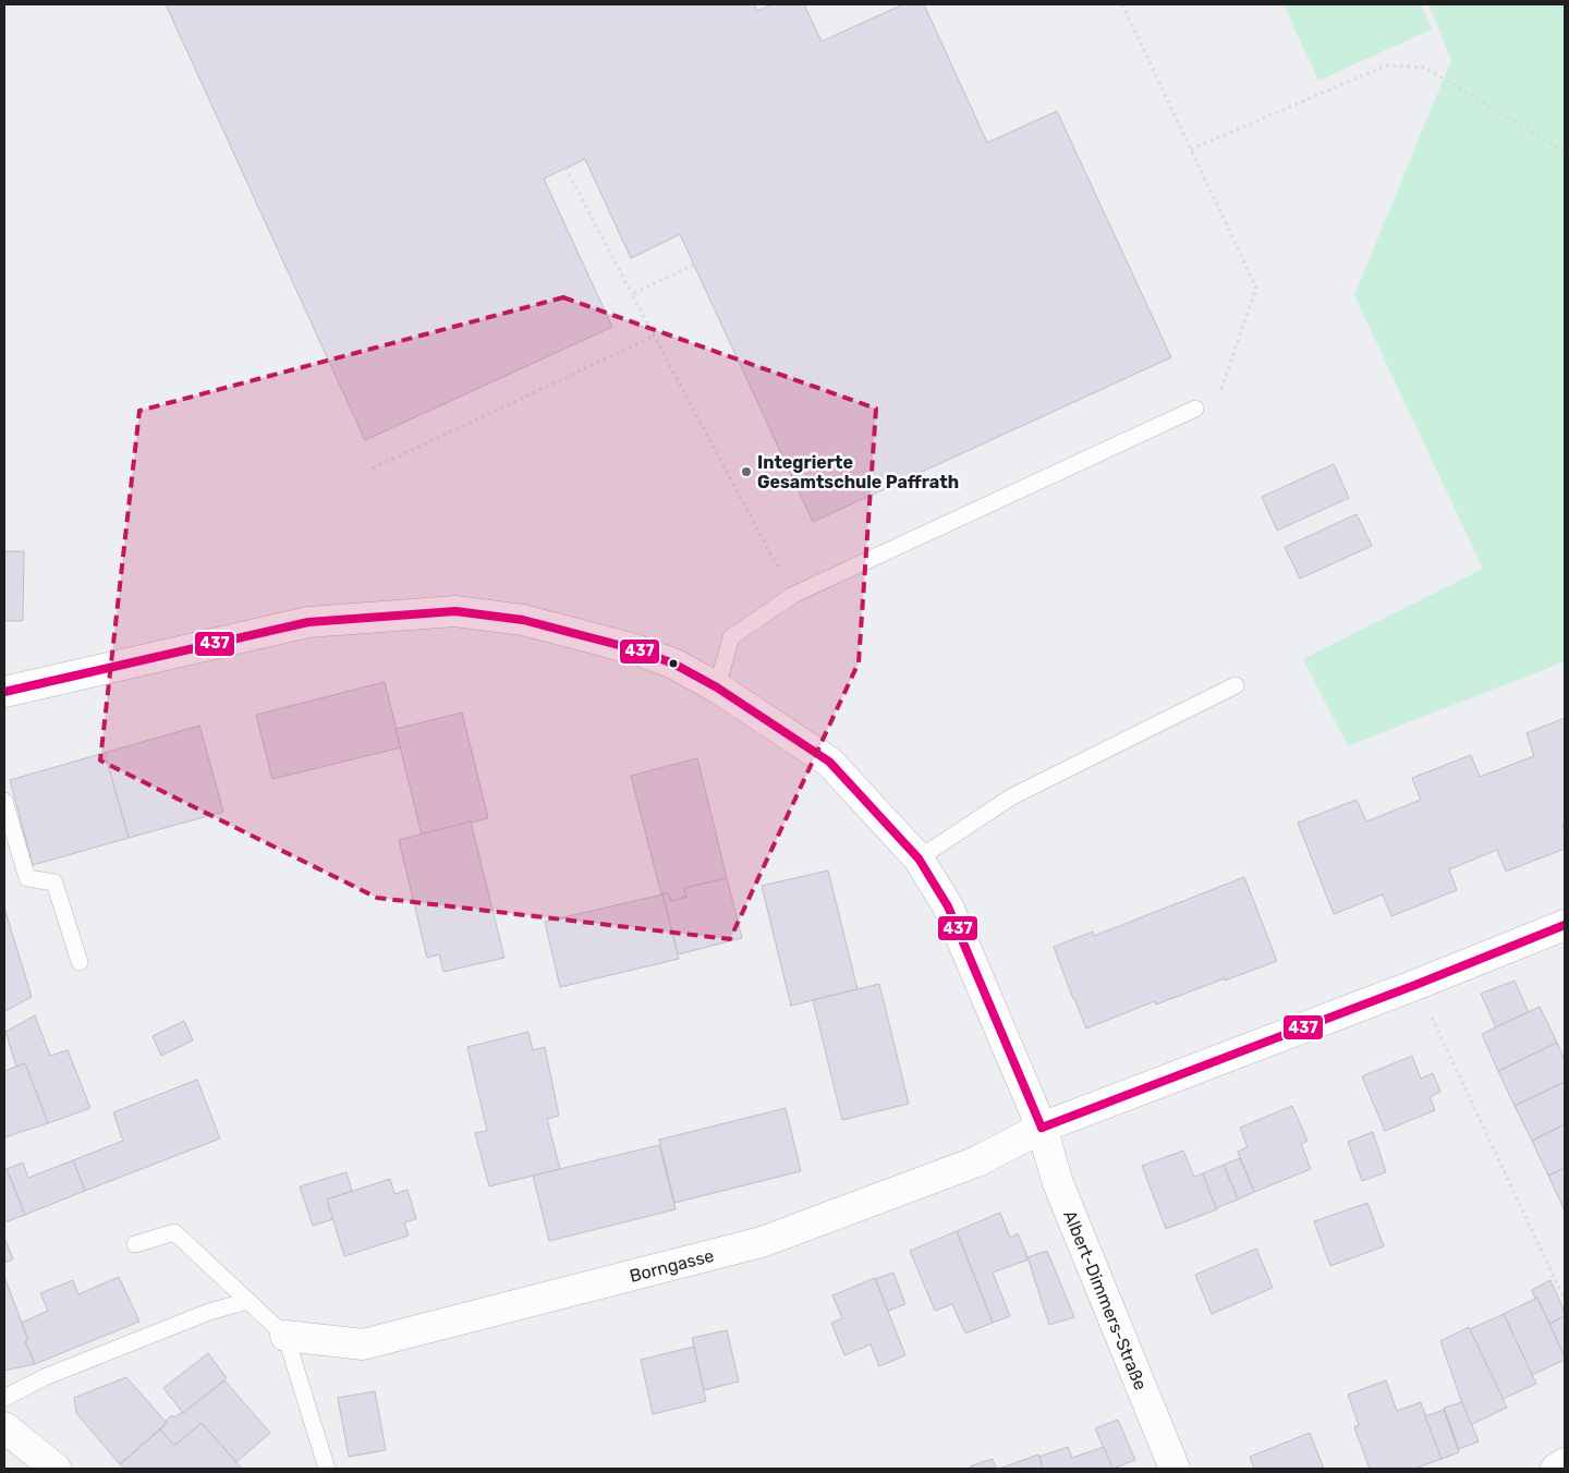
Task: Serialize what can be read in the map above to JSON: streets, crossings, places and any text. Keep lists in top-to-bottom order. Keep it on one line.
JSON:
{"streets":{"street":["Borngasse","Albert-Dimmers-Straße"]},"crossings":[["Borngasse","Albert-Dimmers-Straße"]],"places":["Integrierte Gesamtschule Paffrath"],"lines":["transit line 437"]}
